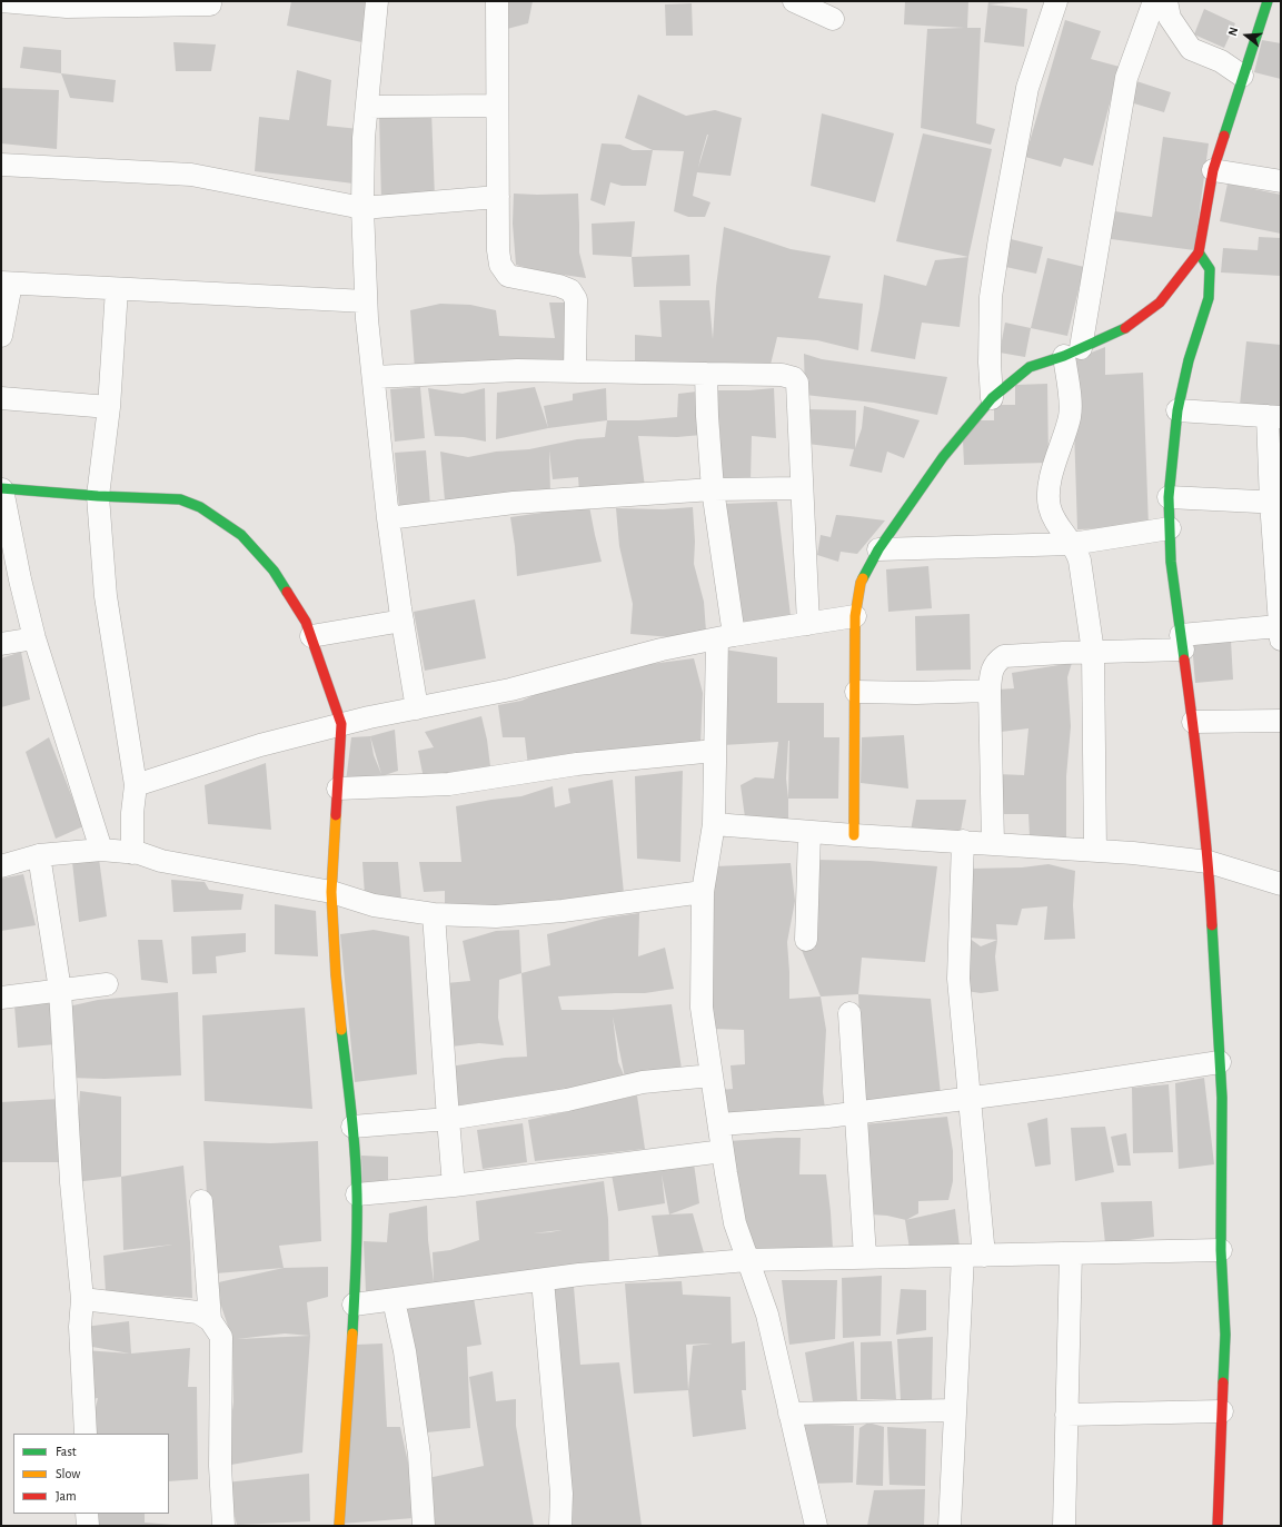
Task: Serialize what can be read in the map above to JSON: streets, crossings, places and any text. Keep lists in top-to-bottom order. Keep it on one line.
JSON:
{"legend":["Fast","Slow","Jam"],"north":"left"}
